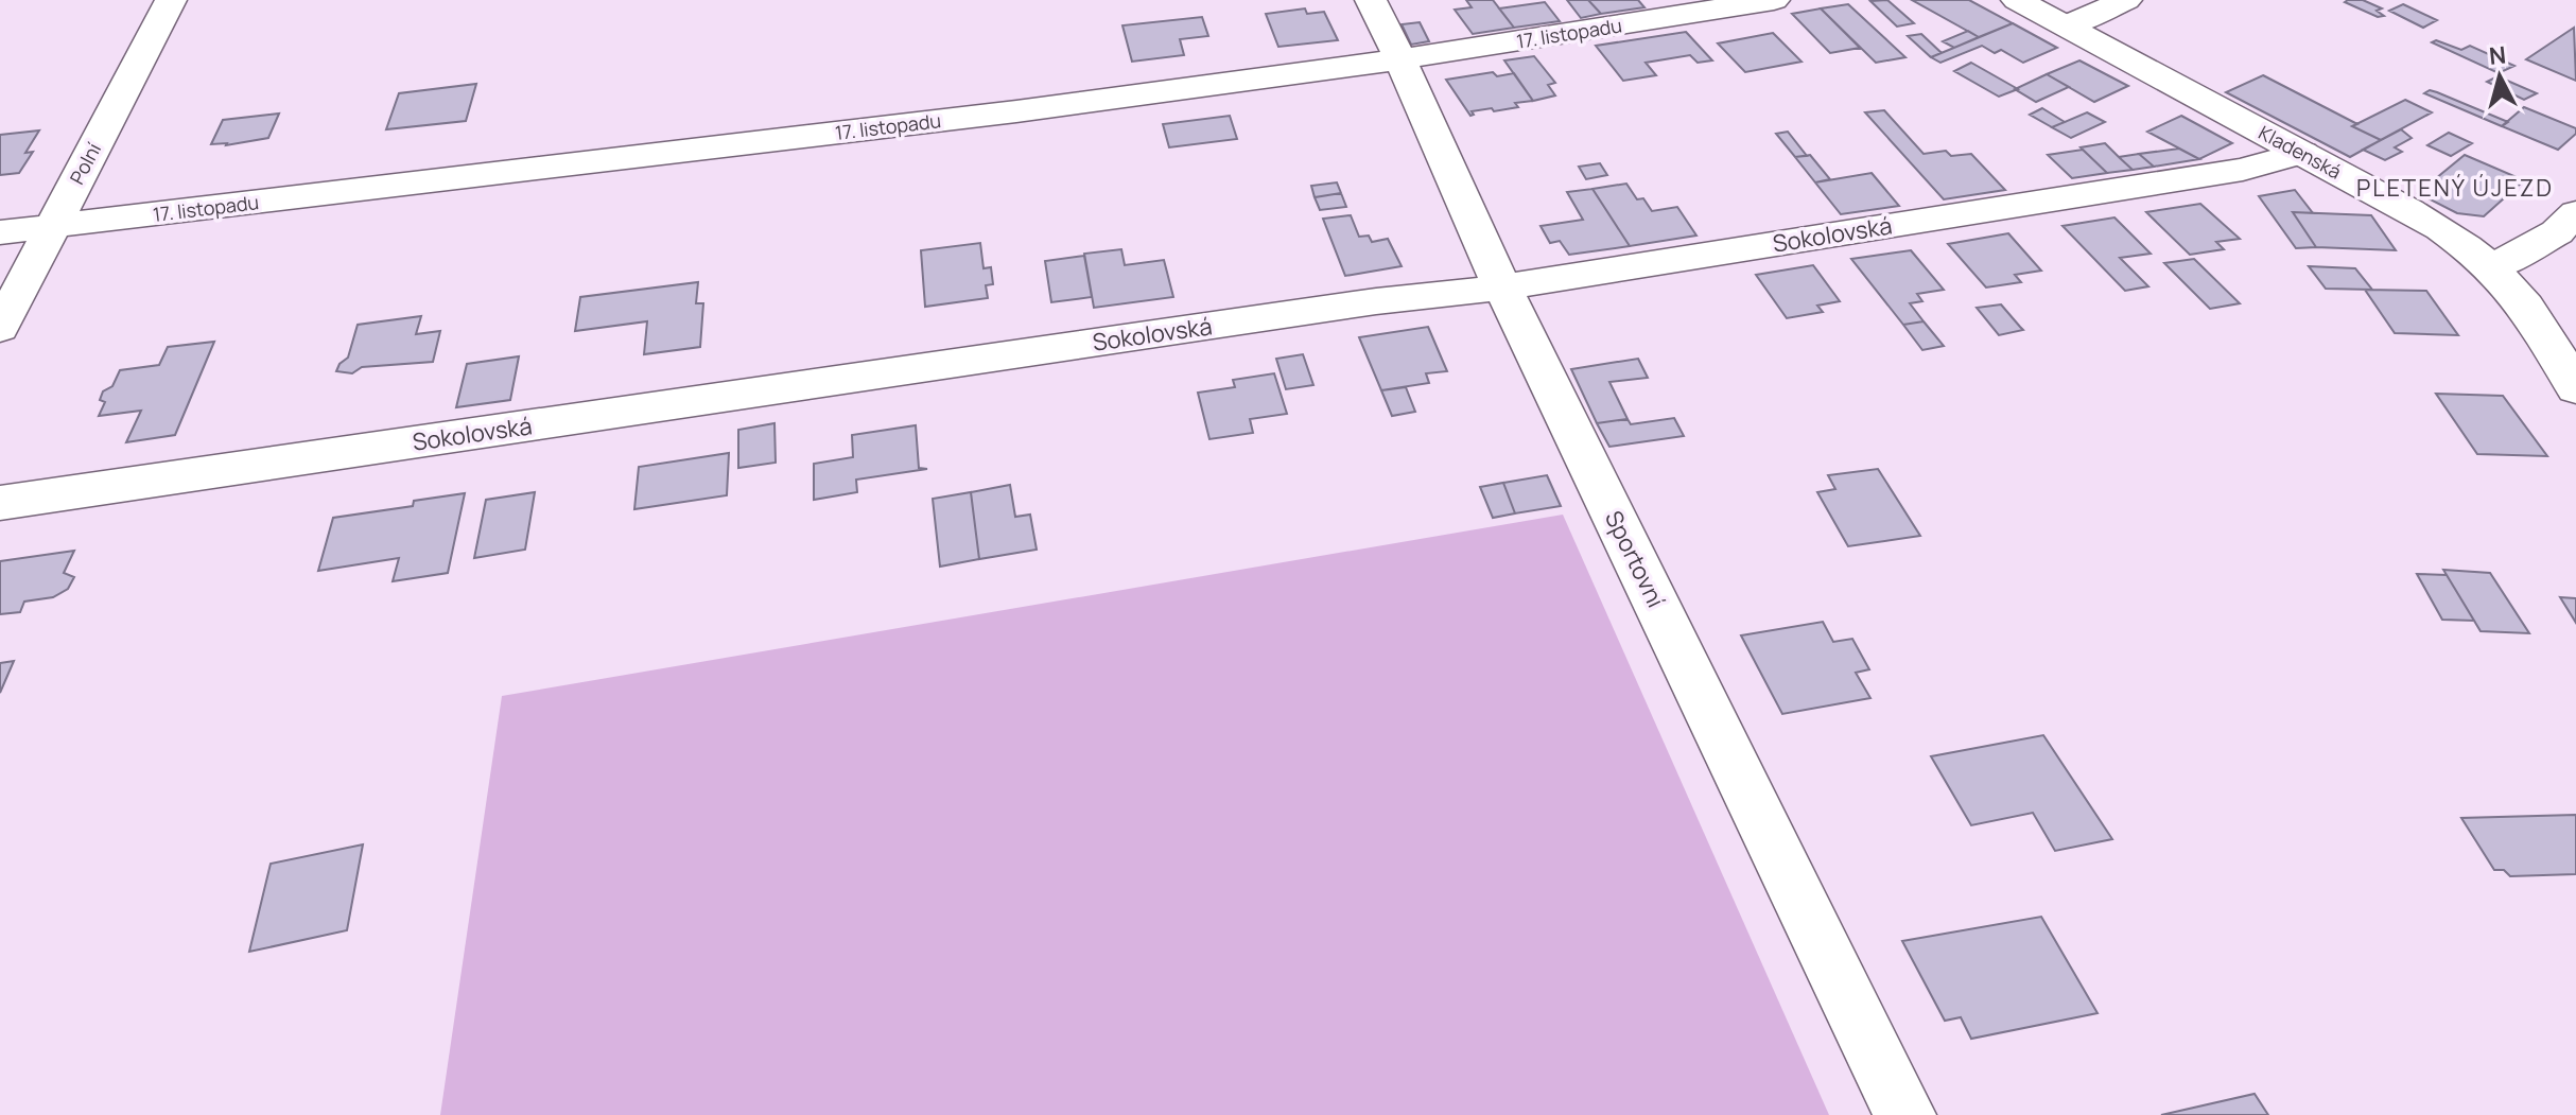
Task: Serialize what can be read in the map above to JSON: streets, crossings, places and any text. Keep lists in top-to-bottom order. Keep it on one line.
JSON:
{"streets":{"street":["17. listopadu","Kladenská","Polní","Sokolovská","Sportovní"]},"crossings":[["17. listopadu","Polní"],["17. listopadu","Sportovní"],["Kladenská","Sokolovská"],["Sokolovská","Sportovní"]],"districts":["PLETENÝ ÚJEZD"],"north":"top"}
